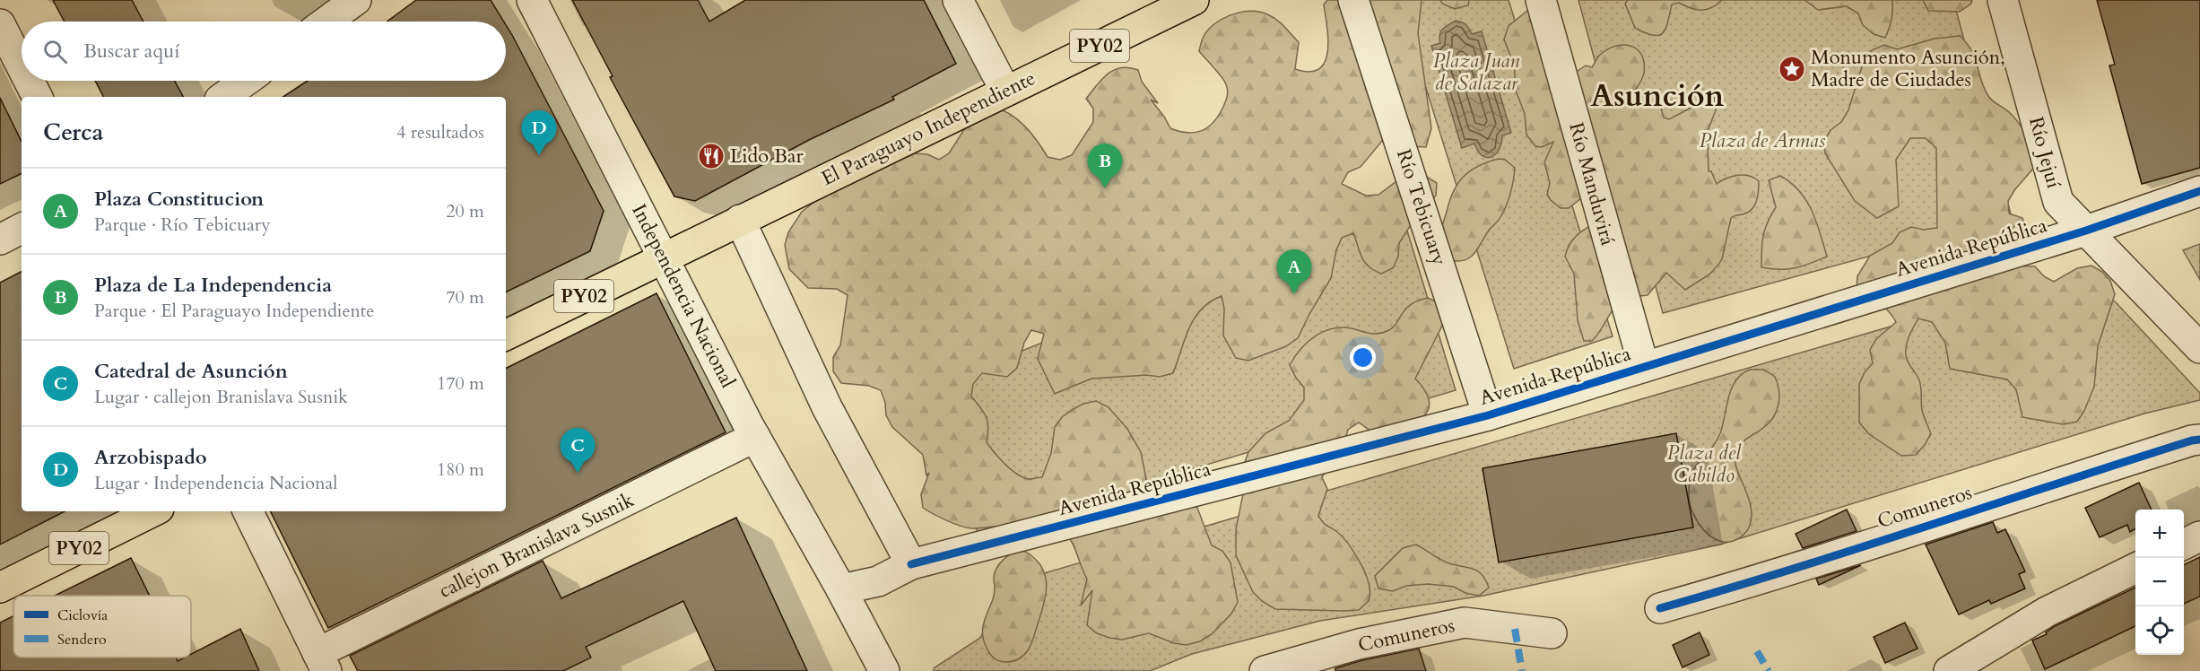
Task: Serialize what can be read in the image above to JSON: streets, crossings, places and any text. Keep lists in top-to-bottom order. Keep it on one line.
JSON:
{"streets":{"highway":["PY02","El Paraguayo Independiente"],"street":["Río Jejuí","Río Manduvirá","Río Tebicuary","Avenida República","Independencia Nacional","Comuneros","callejon Branislava Susnik"]},"crossings":[["PY02","El Paraguayo Independiente"],["PY02","Independencia Nacional"],["El Paraguayo Independiente","Independencia Nacional"],["Río Jejuí","Avenida República"],["Río Manduvirá","Avenida República"],["Río Tebicuary","Avenida República"],["Independencia Nacional","callejon Branislava Susnik"]],"districts":["Asunción"],"parks":["Plaza Juan de Salazar","Plaza de Armas","Plaza del Cabildo"],"places":{"place":["Monumento Asunción, Madre de Ciudades"],"restaurant":["Lido Bar"]},"legend":["Ciclovía","Sendero"],"page":{"search":"Buscar aquí","heading":["Cerca","4 resultados"],"pins":["D","B","A","C"],"list":[{"mark":"A","name":"Plaza Constitucion","note":"Parque · Río Tebicuary","value":"20 m"},{"mark":"B","name":"Plaza de La Independencia","note":"Parque · El Paraguayo Independiente","value":"70 m"},{"mark":"C","name":"Catedral de Asunción","note":"Lugar · callejon Branislava Susnik","value":"170 m"},{"mark":"D","name":"Arzobispado","note":"Lugar · Independencia Nacional","value":"180 m"}],"map_buttons":["+","−"]}}
